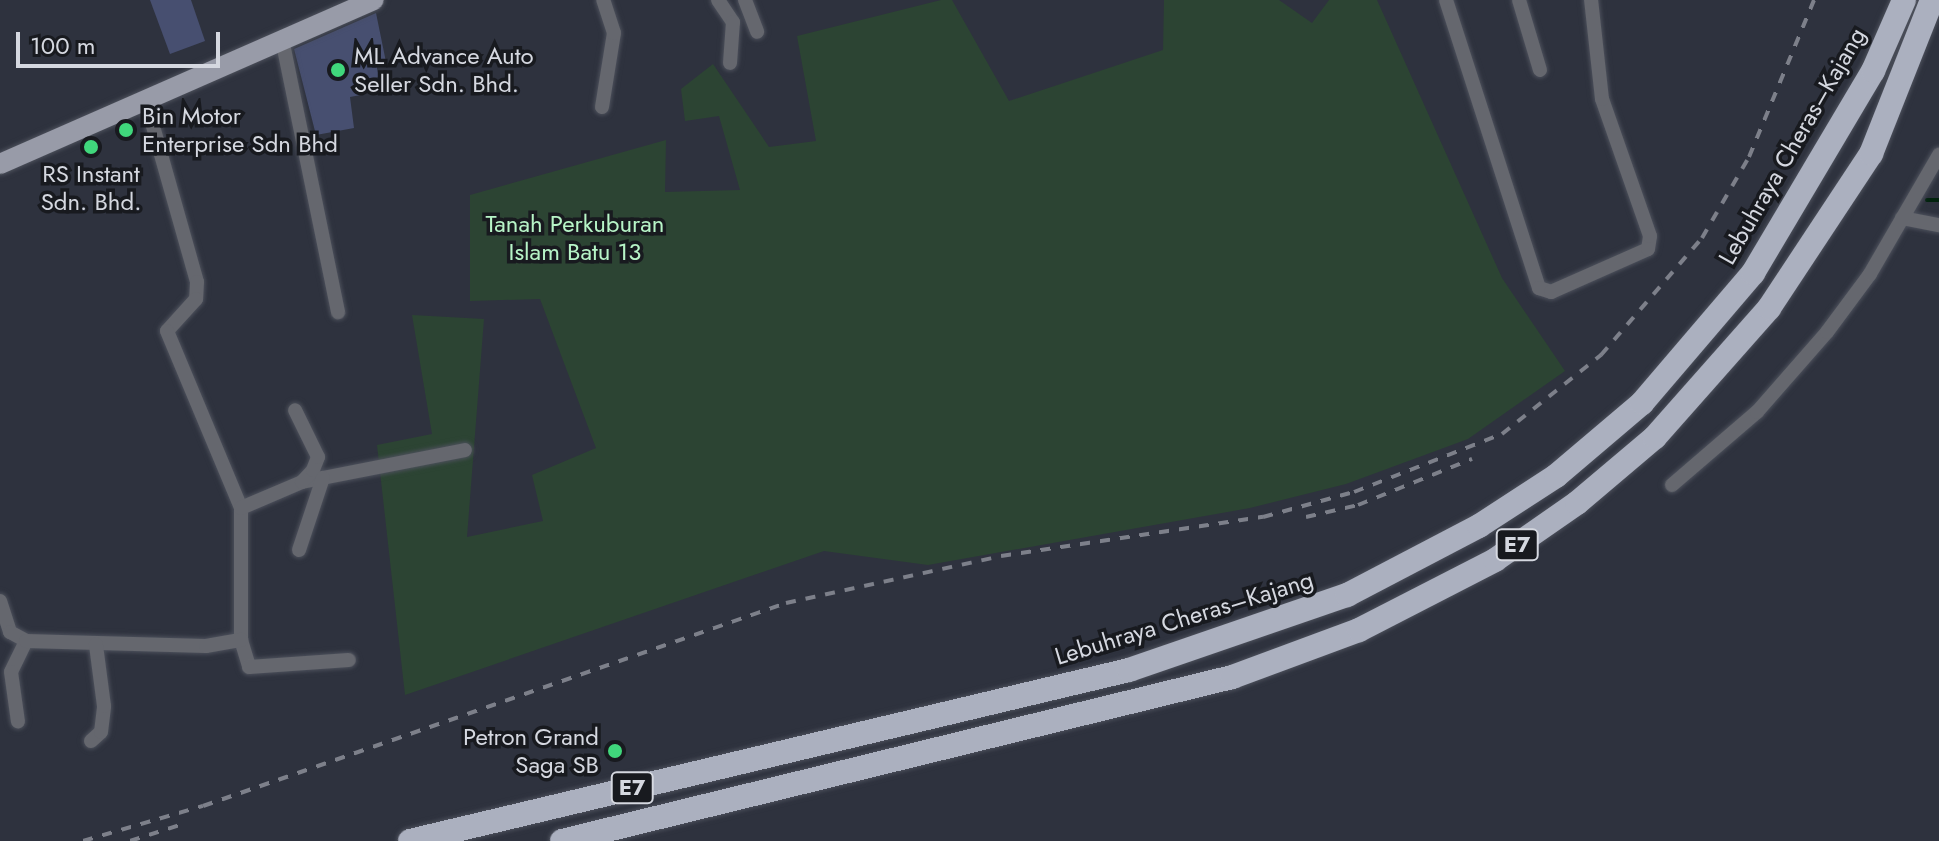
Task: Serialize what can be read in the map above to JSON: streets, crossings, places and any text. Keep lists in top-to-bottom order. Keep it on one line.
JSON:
{"streets":{"highway":["Lebuhraya Cheras–Kajang","E7"]},"parks":["Tanah Perkuburan Islam Batu 13"],"places":["ML Advance Auto Seller Sdn. Bhd.","Bin Motor Enterprise Sdn Bhd","RS Instant Sdn. Bhd.","Petron Grand Saga SB"],"scale_bar":"100 m"}
